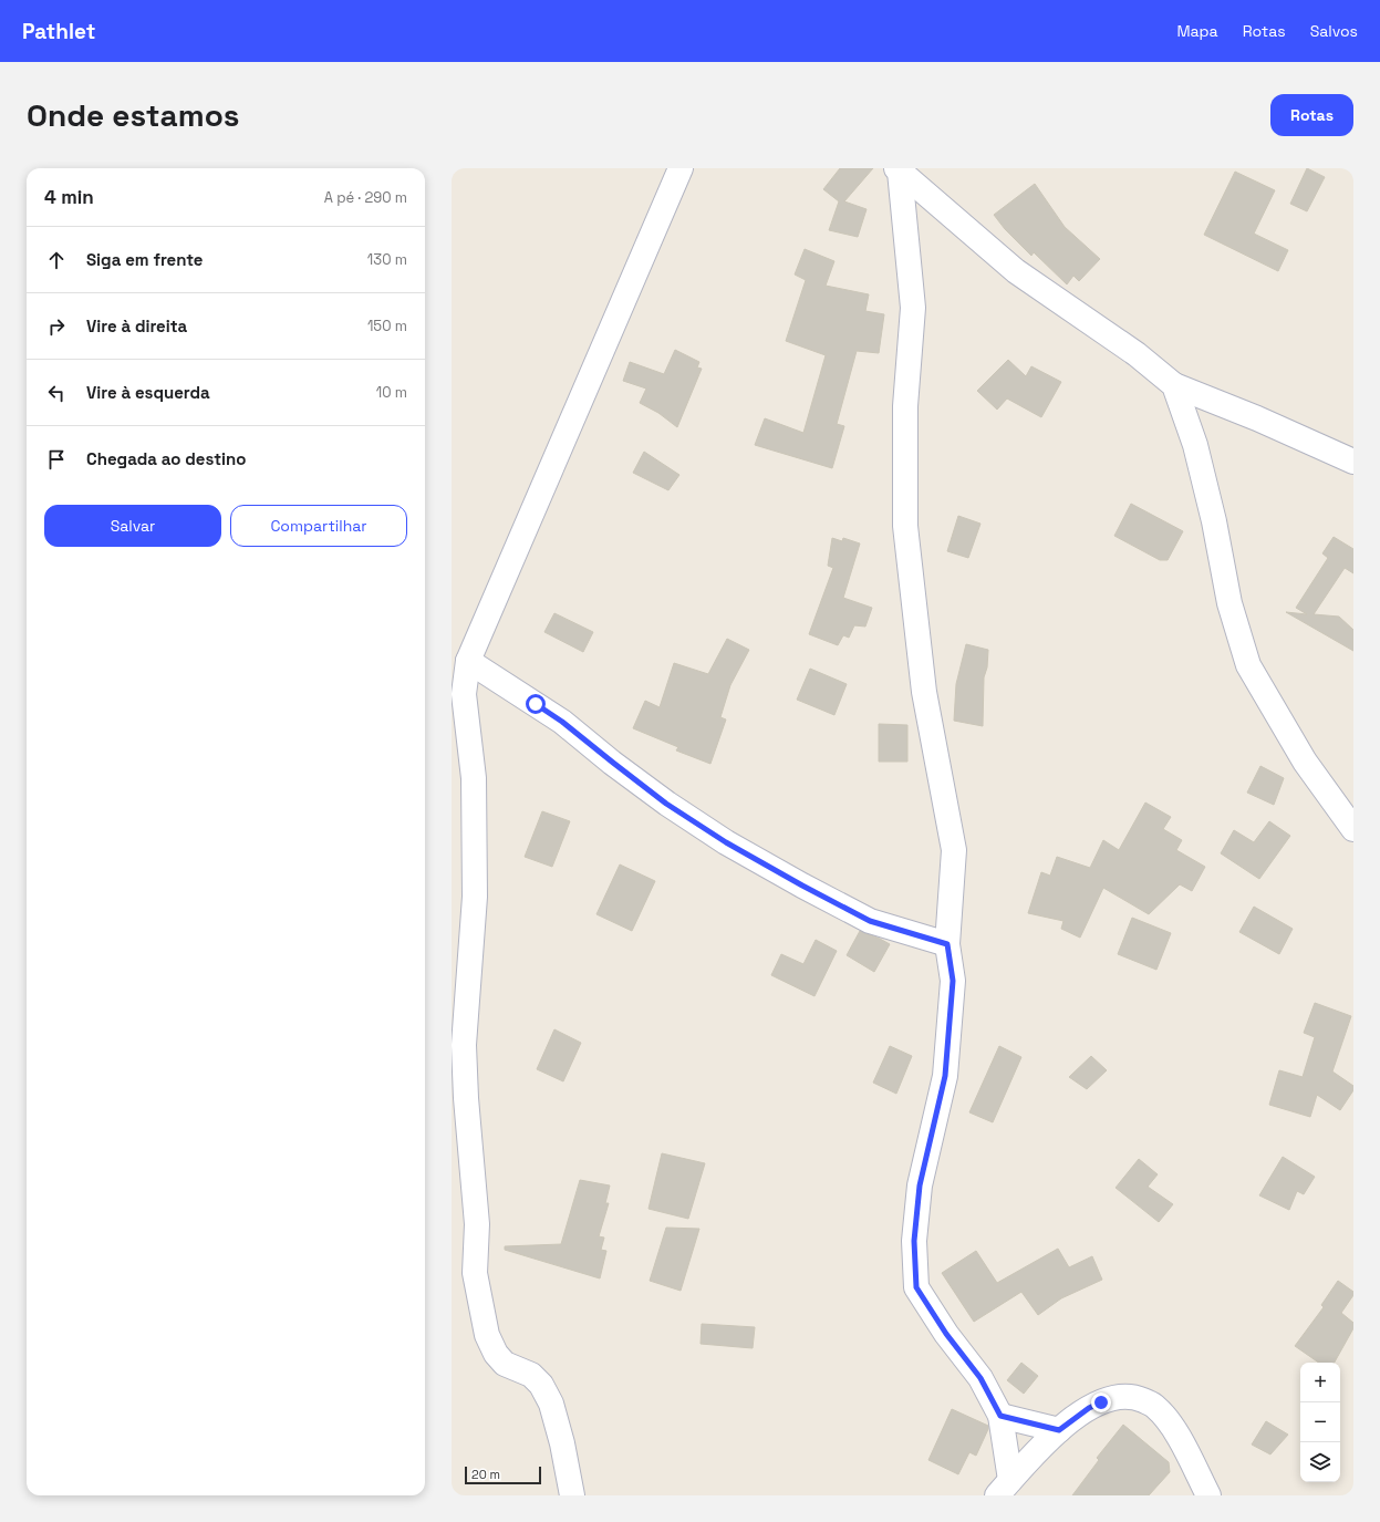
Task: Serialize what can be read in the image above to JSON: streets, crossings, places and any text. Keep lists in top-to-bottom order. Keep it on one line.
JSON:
{"scale_bar":"20 m","page":{"header":"Pathlet","nav":["Mapa","Rotas","Salvos"],"buttons":["Rotas",["Salvar","Compartilhar"]],"title":"Onde estamos","heading":["4 min","A pé · 290 m"],"list":[["Siga em frente","130 m"],["Vire à direita","150 m"],["Vire à esquerda","10 m"],"Chegada ao destino"],"map_buttons":["+","−"],"scale":"20 m"}}
